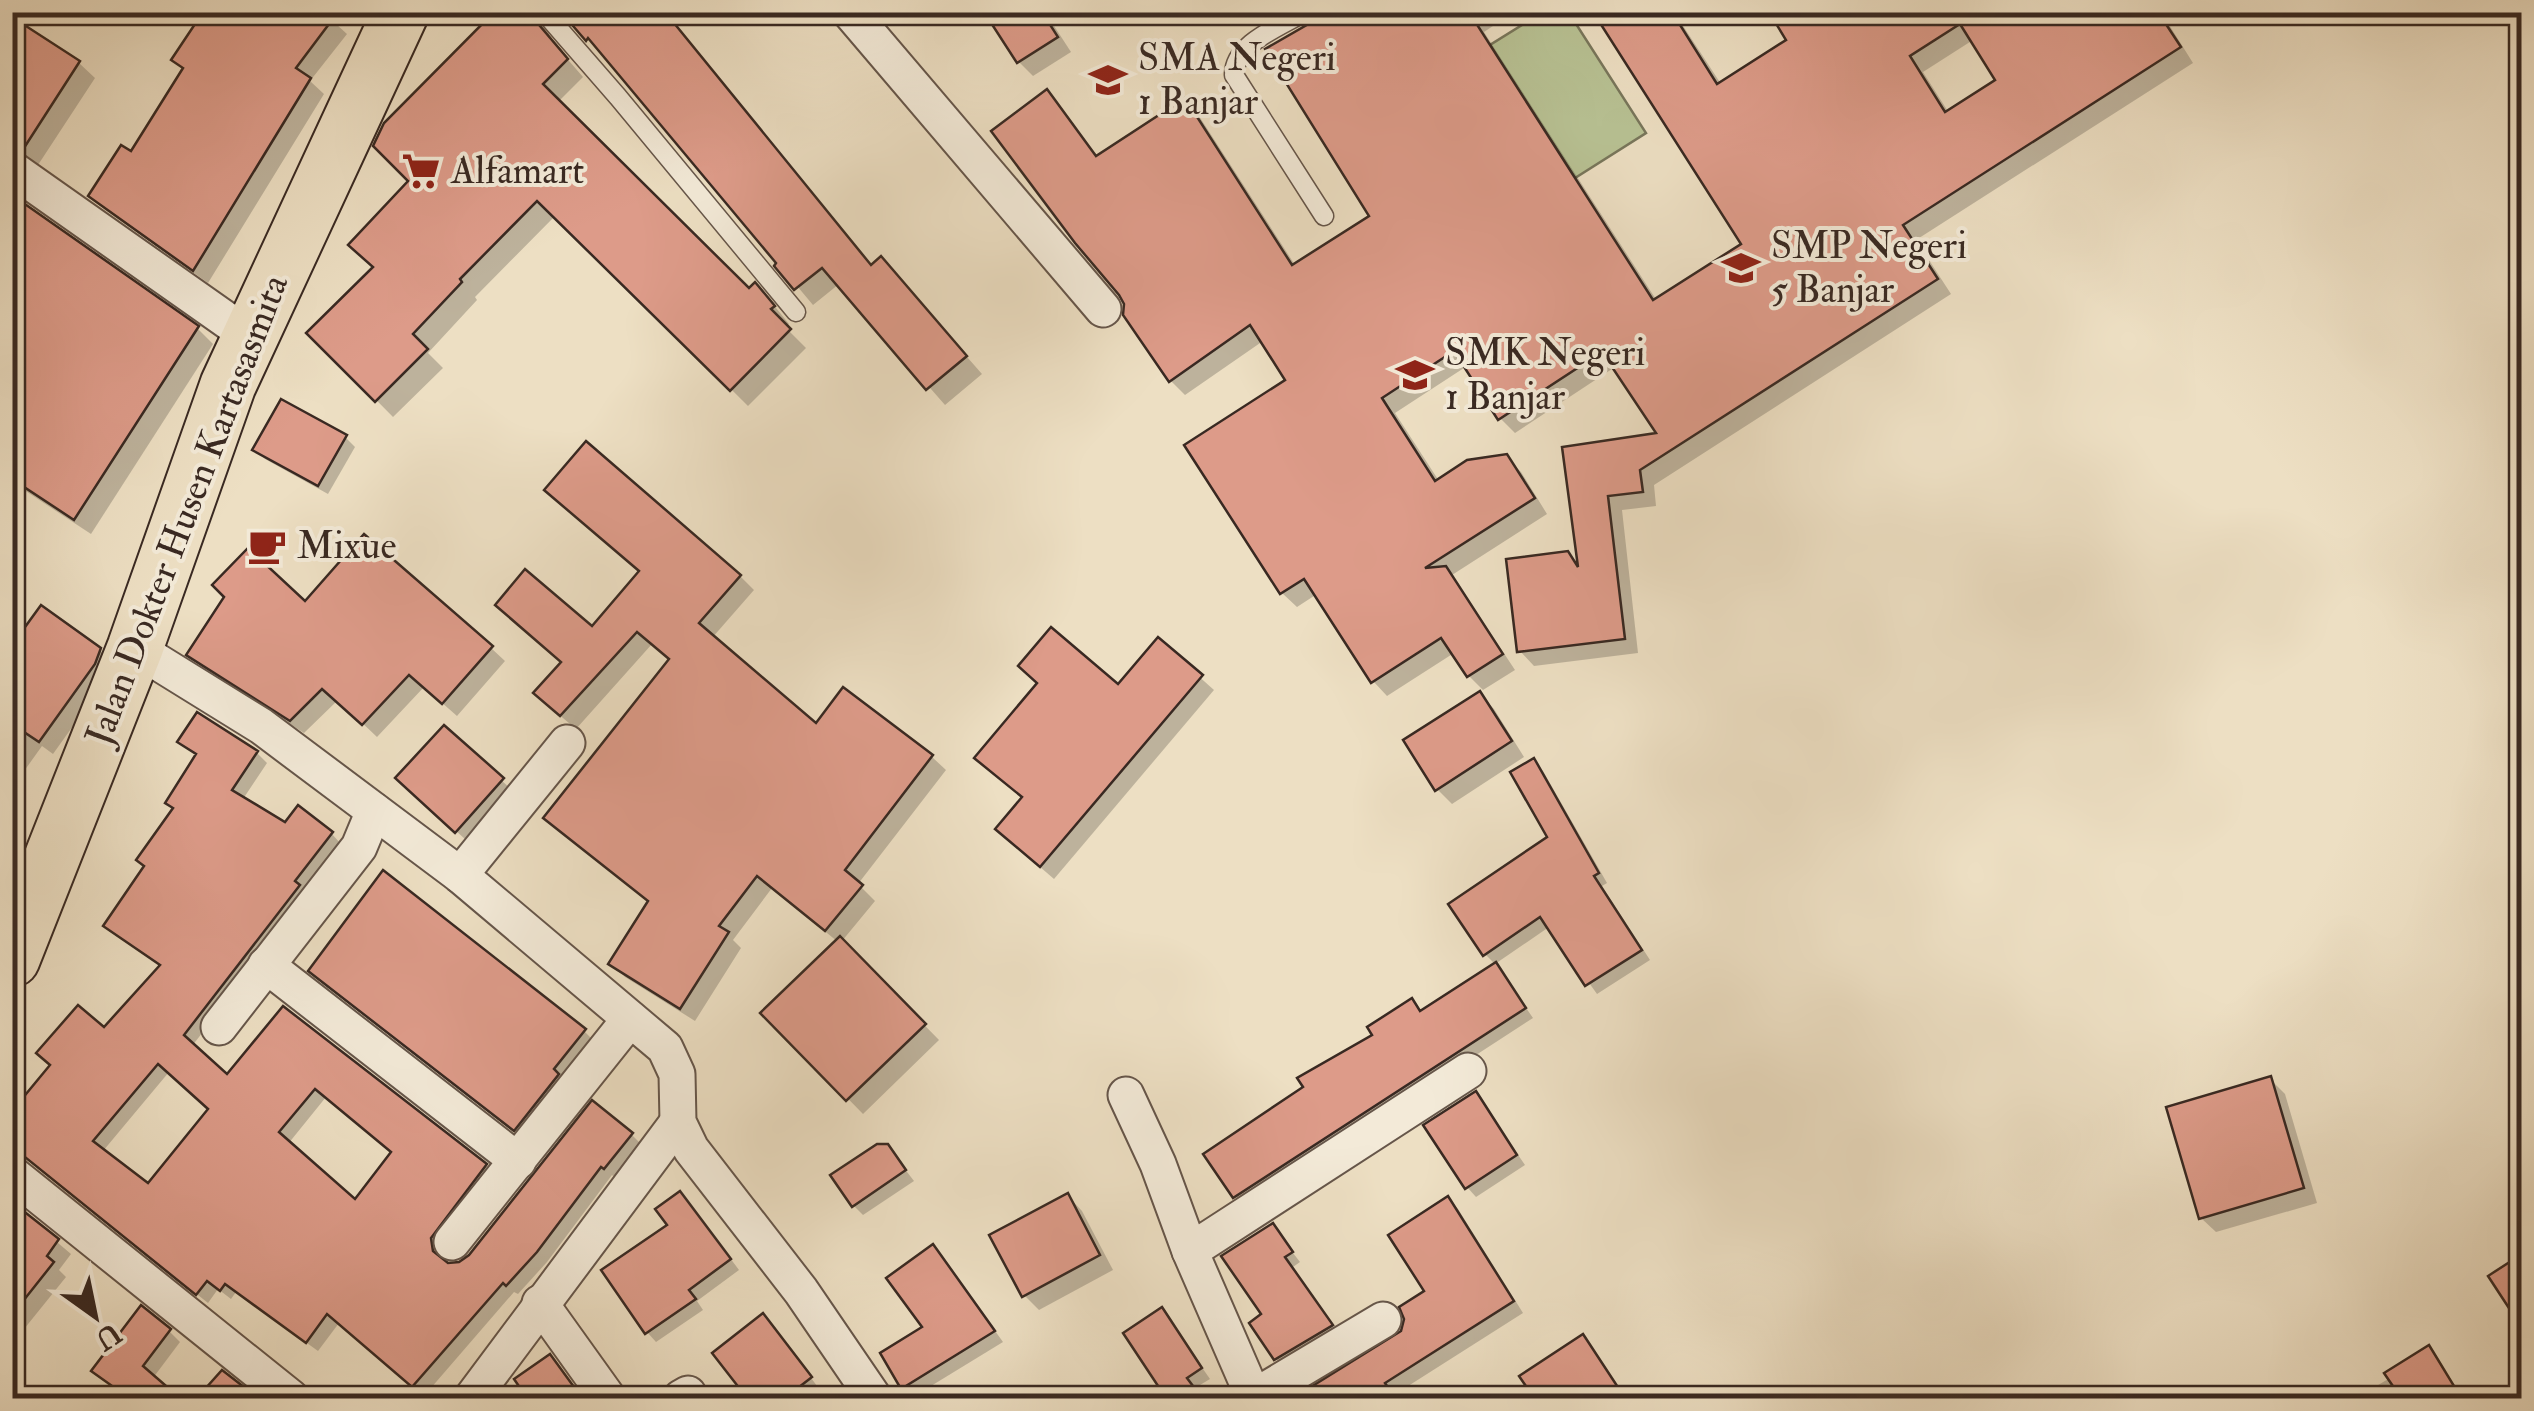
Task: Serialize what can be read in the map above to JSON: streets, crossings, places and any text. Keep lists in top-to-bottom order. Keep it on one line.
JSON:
{"streets":{"main road":["Jalan Dokter Husen Kartasasmita"]},"places":{"school or university":["SMA Negeri 1 Banjar","SMP Negeri 5 Banjar","SMK Negeri 1 Banjar"],"supermarket":["Alfamart"],"cafe":["Mixue"]},"north":"bottom right"}
